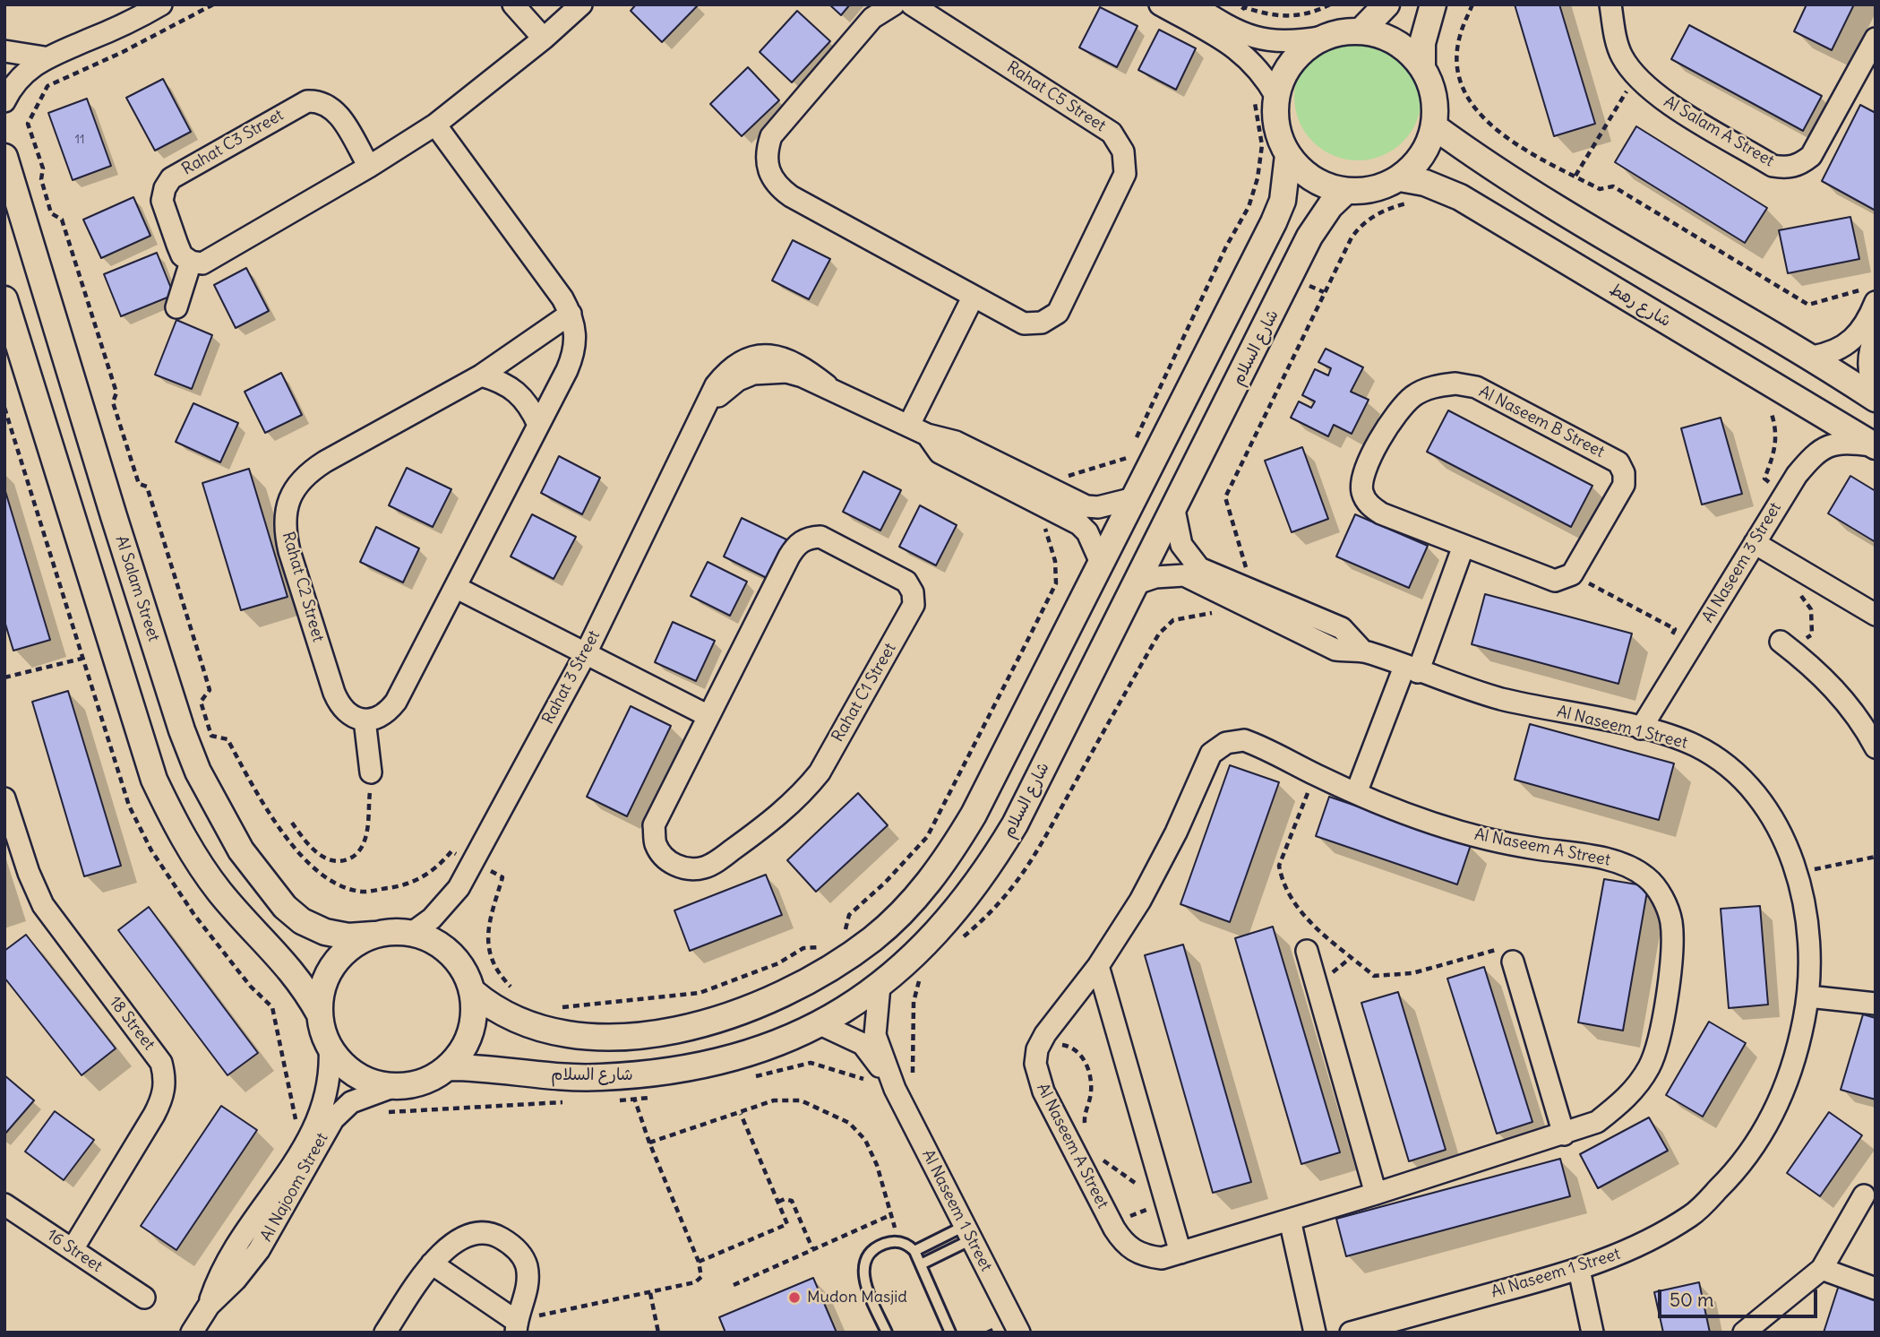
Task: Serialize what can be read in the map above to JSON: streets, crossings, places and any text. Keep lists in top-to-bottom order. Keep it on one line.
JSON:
{"streets":{"street":["Rahat C5 Street","Al Salam A Street","Rahat C3 Street","شارع رهط","شارع السلام","Al Naseem B Street","Al Naseem 3 Street","Rahat C2 Street","Al Salam Street","Rahat 3 Street","Rahat C1 Street","Al Naseem 1 Street","Al Naseem A Street","18 Street","Al Najoom Street","16 Street"]},"crossings":[["شارع رهط","شارع السلام"],["شارع رهط","Al Naseem 3 Street"],["شارع السلام","Al Salam Street"],["شارع السلام","Rahat 3 Street"],["شارع السلام","Al Naseem 1 Street"],["شارع السلام","Al Najoom Street"],["Al Naseem 3 Street","Al Naseem 1 Street"],["Al Salam Street","Rahat 3 Street"],["Al Salam Street","Al Najoom Street"],["Rahat 3 Street","Al Najoom Street"],["18 Street","16 Street"]],"places":["Mudon Masjid"],"house_numbers":["11"],"scale_bar":"50 m"}
